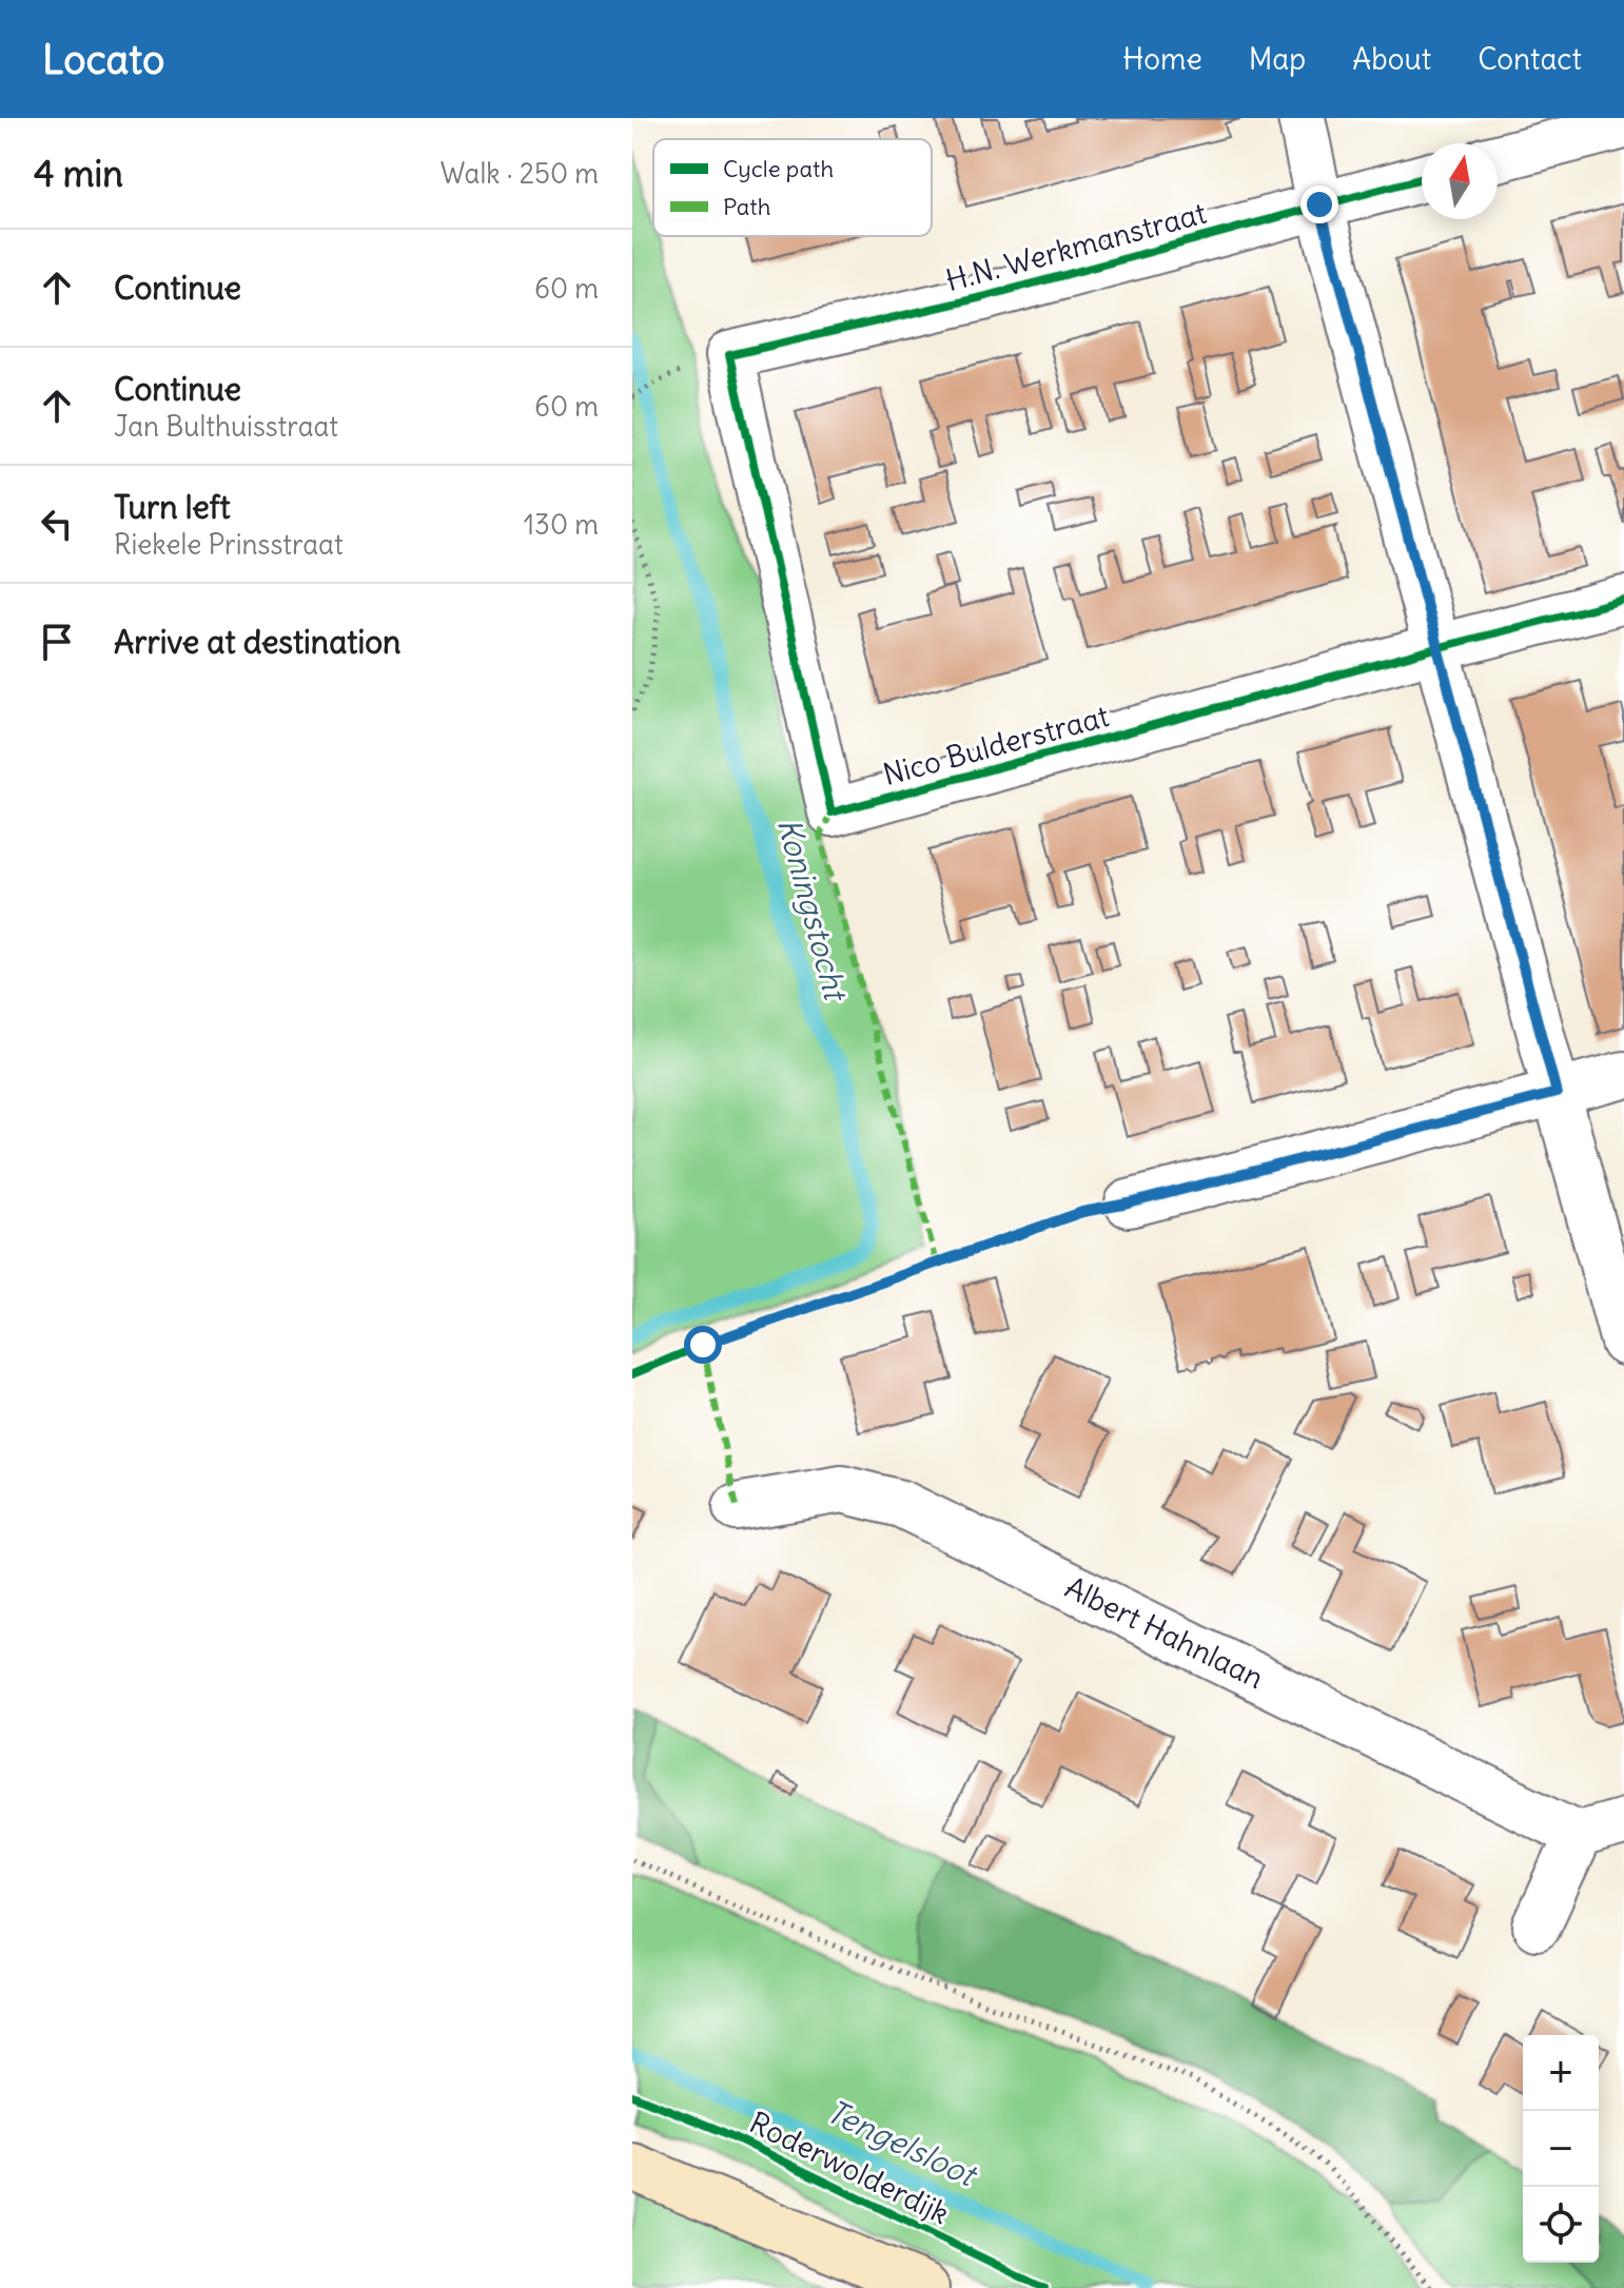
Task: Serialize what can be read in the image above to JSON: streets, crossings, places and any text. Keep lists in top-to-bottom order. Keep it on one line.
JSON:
{"streets":{"street":["H.N. Werkmanstraat","Nico Bulderstraat","Albert Hahnlaan"],"cycle path":["Roderwolderdijk"]},"crossings":[["H.N. Werkmanstraat","Nico Bulderstraat"]],"water":["Koningstocht","Tengelsloot"],"legend":["Cycle path","Path"],"north":"top","page":{"header":"Locato","nav":["Home","Map","About","Contact"],"heading":["4 min","Walk · 250 m"],"list":[["Continue","60 m"],["Continue","Jan Bulthuisstraat","60 m"],["Turn left","Riekele Prinsstraat","130 m"],"Arrive at destination"],"map_buttons":["+","−"]}}
